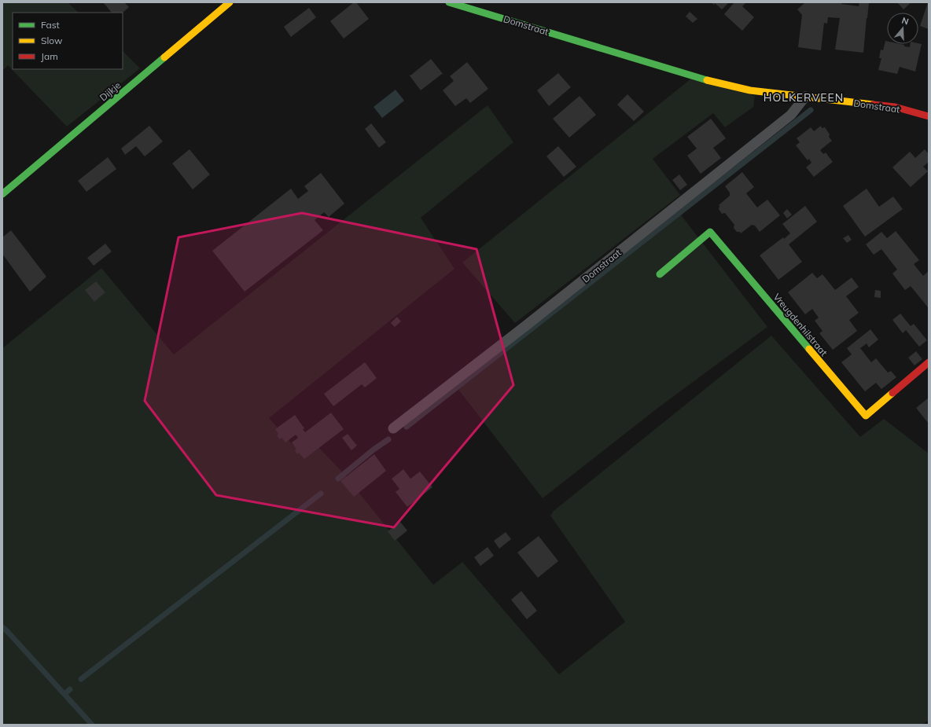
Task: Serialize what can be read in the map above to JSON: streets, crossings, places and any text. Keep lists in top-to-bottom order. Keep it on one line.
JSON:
{"streets":{"street":["Domstraat","Dijkje","Vreugdenhilstraat"]},"districts":["HOLKERVEEN"],"legend":["Fast","Slow","Jam"],"north":"top"}
